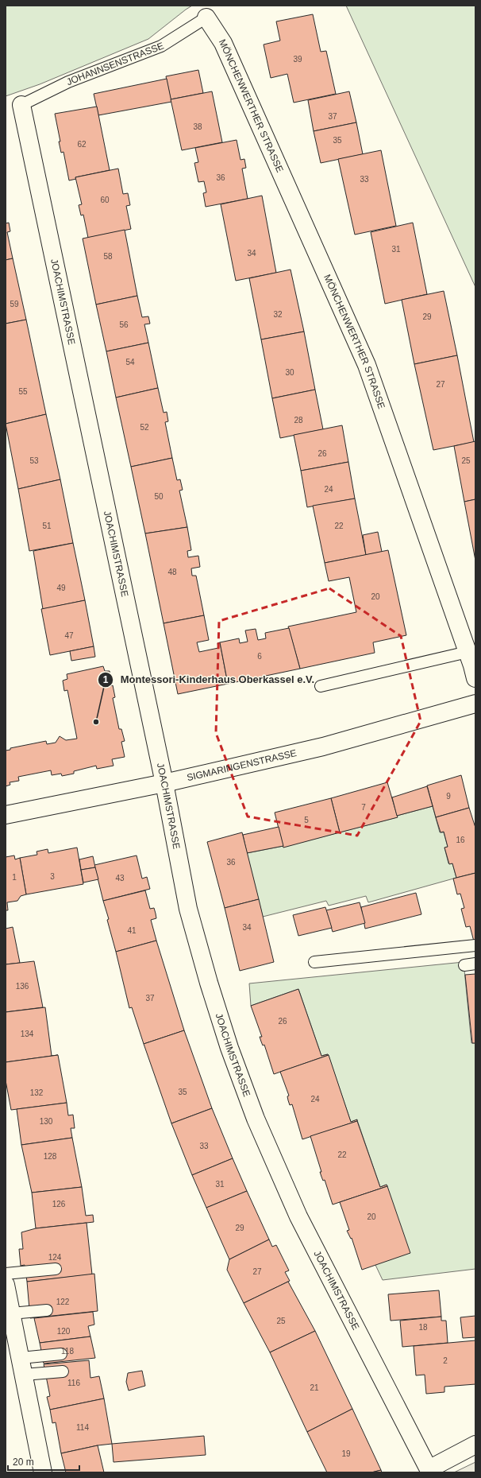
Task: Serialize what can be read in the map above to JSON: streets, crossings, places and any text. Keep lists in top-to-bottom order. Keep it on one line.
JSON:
{"streets":{"street":["MÖNCHENWERTHER STRASSE","JOACHIMSTRASSE","SIGMARINGENSTRASSE"],"lane":["JOHANNSENSTRASSE"]},"crossings":[["JOHANNSENSTRASSE","MÖNCHENWERTHER STRASSE"],["JOHANNSENSTRASSE","JOACHIMSTRASSE"],["JOACHIMSTRASSE","SIGMARINGENSTRASSE"]],"places":["Montessori-Kinderhaus Oberkassel e.V."],"house_numbers":["39","37","38","35","62","36","33","60","31","34","58","59","32","29","56","54","30","27","55","28","52","26","53","25","24","50","51","22","48","49","20","47","6","9","7","5","16","36","3","1","43","34","41","136","37","26","134","35","132","24","130","33","22","128","31","126","20","29","124","27","122","25","18","120","118","2","116","21","114","19"],"scale_bar":"20 m"}
